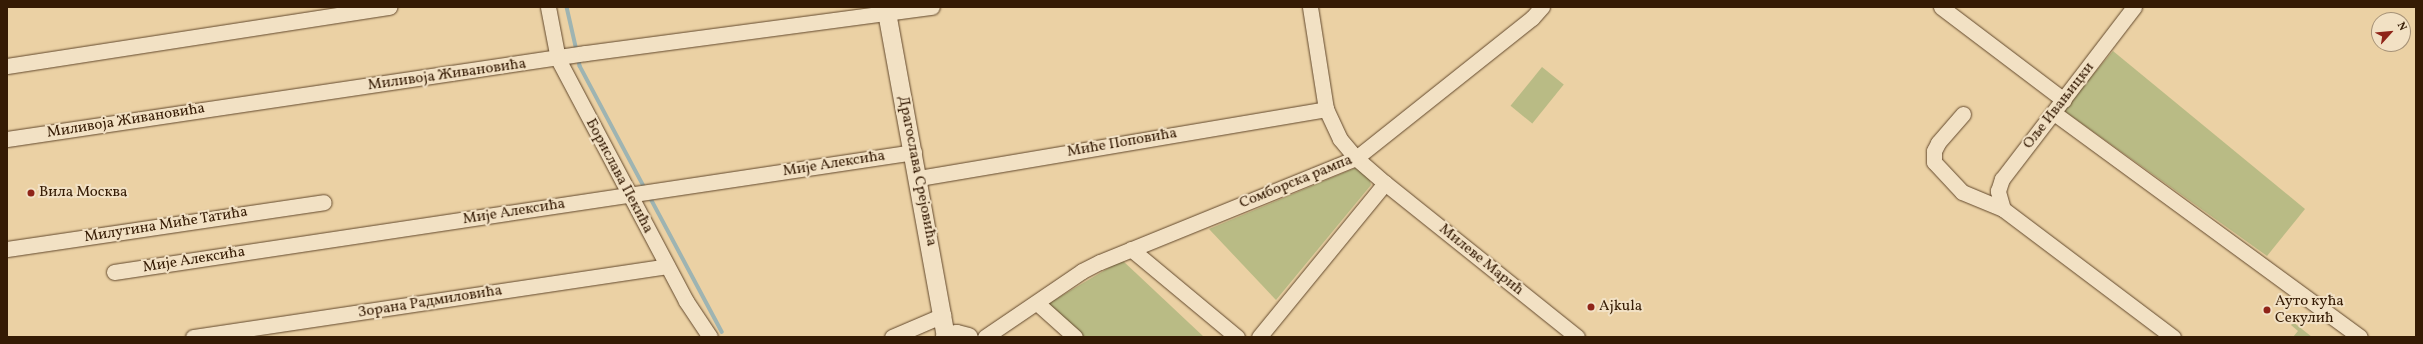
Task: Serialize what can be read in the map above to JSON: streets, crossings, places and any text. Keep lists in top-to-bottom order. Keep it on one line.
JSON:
{"streets":{"street":["Миливоја Живановића","Оље Ивањицки","Миће Поповића","Мије Алексића","Драгослава Срејовића","Борислава Пекића","Сомборска рампа","Милутина Миће Татића","Милеве Марић","Зорана Радмиловића"]},"crossings":[["Миливоја Живановића","Драгослава Срејовића"],["Миливоја Живановића","Борислава Пекића"],["Миће Поповића","Драгослава Срејовића"],["Миће Поповића","Милеве Марић"],["Мије Алексића","Драгослава Срејовића"],["Мије Алексића","Борислава Пекића"],["Борислава Пекића","Зорана Радмиловића"],["Сомборска рампа","Милеве Марић"]],"places":["Вила Москва","Ajkula","Ауто кућа Секулић"],"north":"top right"}
